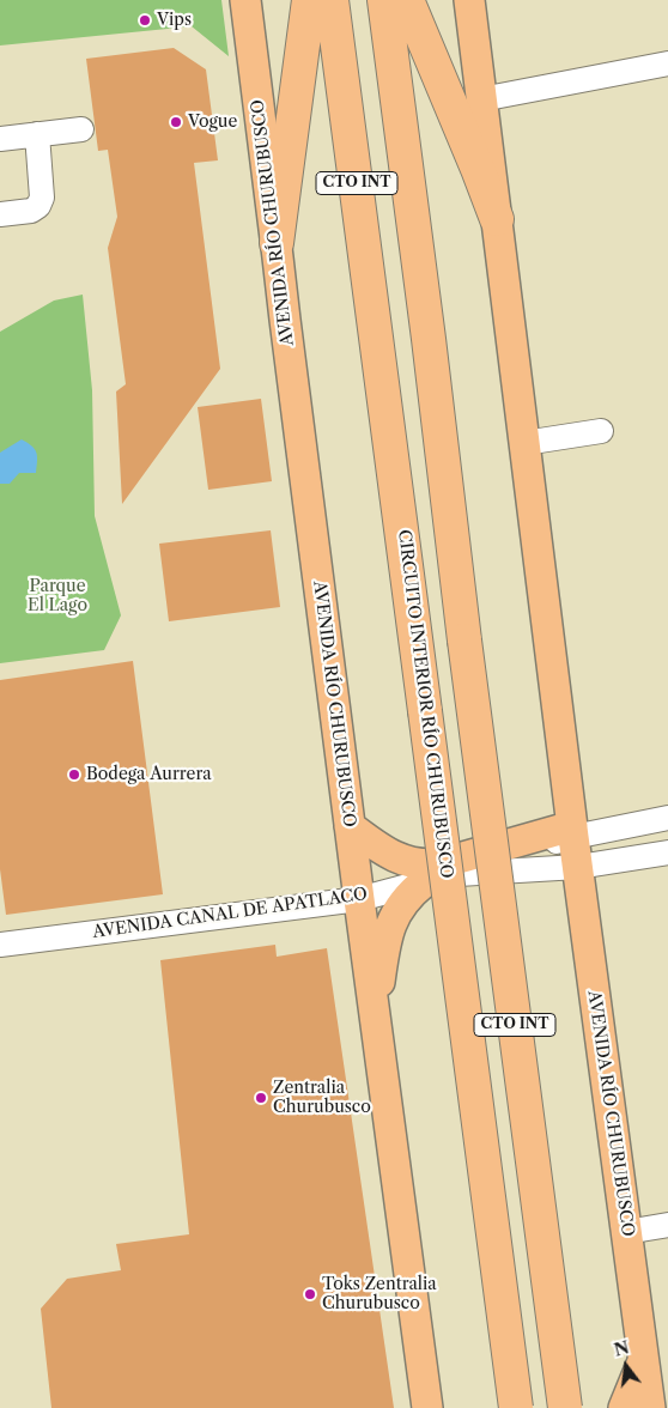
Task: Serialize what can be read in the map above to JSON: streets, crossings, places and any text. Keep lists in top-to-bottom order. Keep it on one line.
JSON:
{"streets":{"highway":["CTO INT","CIRCUITO INTERIOR RÍO CHURUBUSCO"],"main road":["AVENIDA RÍO CHURUBUSCO"],"street":["AVENIDA CANAL DE APATLACO"]},"crossings":[["AVENIDA RÍO CHURUBUSCO","AVENIDA CANAL DE APATLACO"]],"parks":["Parque El Lago"],"places":["Vips","Vogue","Bodega Aurrera","Zentralia Churubusco","Toks Zentralia Churubusco"],"north":"top"}
